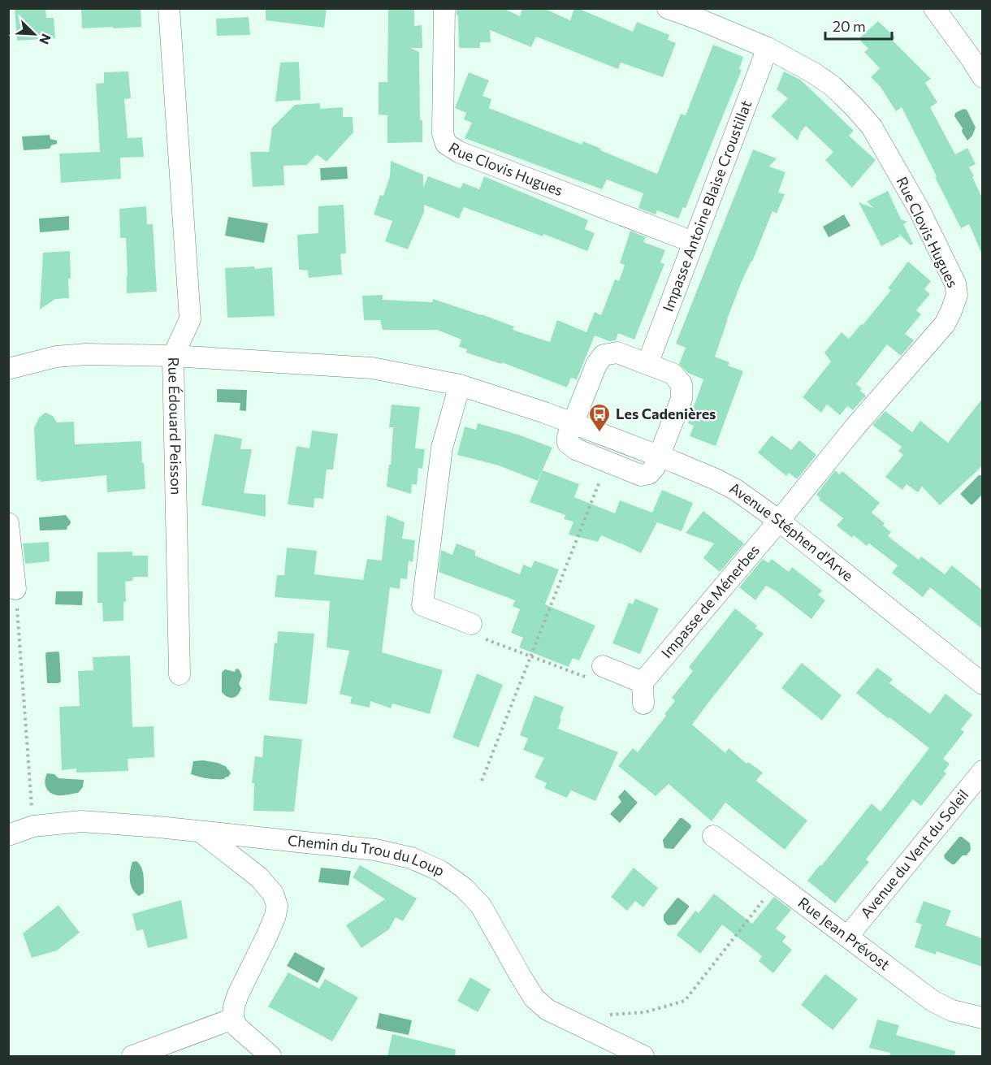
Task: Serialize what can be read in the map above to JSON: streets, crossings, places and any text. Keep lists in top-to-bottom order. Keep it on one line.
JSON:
{"streets":{"street":["Rue Clovis Hugues","Impasse Antoine Blaise Croustillat","Rue Édouard Peisson","Avenue Stéphen d'Arve","Impasse de Ménerbes","Avenue du Vent du Soleil","Chemin du Trou du Loup","Rue Jean Prévost"]},"crossings":[["Rue Clovis Hugues","Impasse Antoine Blaise Croustillat"],["Rue Clovis Hugues","Avenue Stéphen d'Arve"],["Rue Clovis Hugues","Impasse de Ménerbes"],["Rue Édouard Peisson","Avenue Stéphen d'Arve"],["Avenue Stéphen d'Arve","Impasse de Ménerbes"],["Avenue du Vent du Soleil","Rue Jean Prévost"]],"places":{"bus stop":["Les Cadenières"]},"scale_bar":"20 m","north":"bottom right"}
